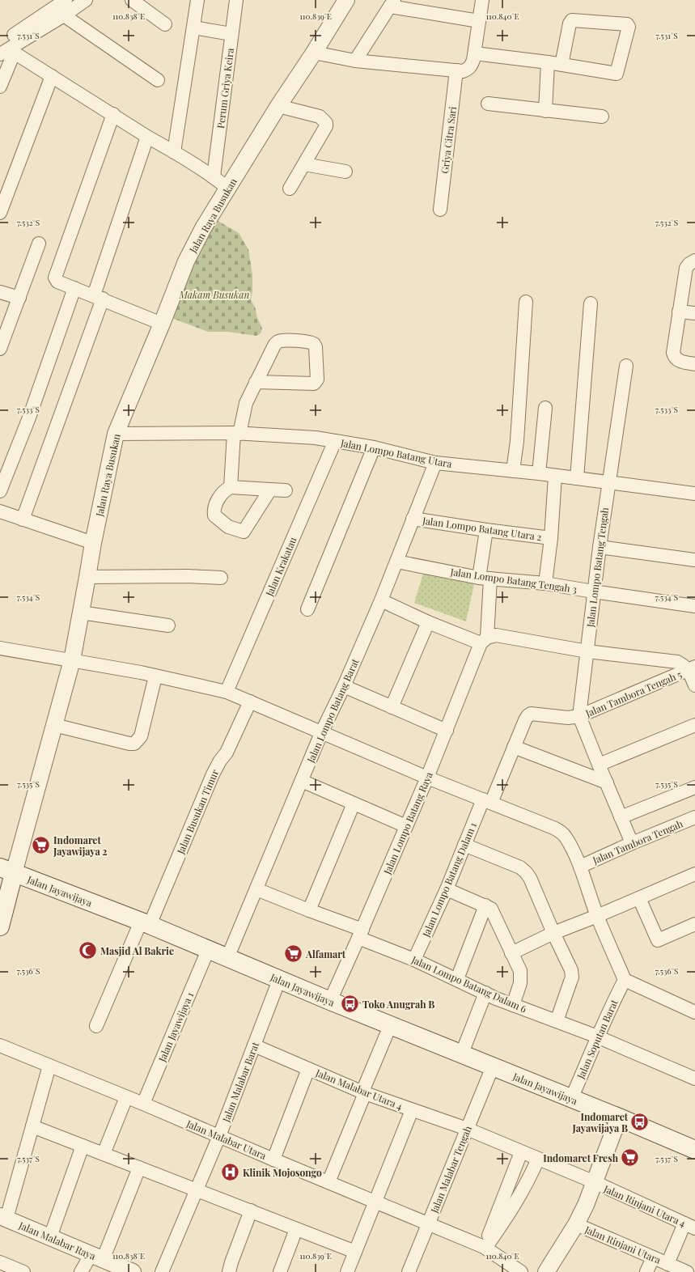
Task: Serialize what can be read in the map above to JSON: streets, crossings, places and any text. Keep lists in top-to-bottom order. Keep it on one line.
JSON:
{"streets":{"main road":["Jalan Jayawijaya"],"street":["Perum Griya Keira","Griya Citra Sari","Jalan Raya Busukan","Jalan Lompo Batang Utara","Jalan Lompo Batang Utara 2","Jalan Krakatau","Jalan Lompo Batang Tengah","Jalan Lompo Batang Tengah 3","Jalan Tambora Tengah 5","Jalan Lompo Batang Barat","Jalan Busukan Timur","Jalan Lompo Batang Raya","Jalan Tambora Tengah","Jalan Lompo Batang Dalam 1","Jalan Lompo Batang Dalam 6","Jalan Jayawijaya 1","Jalan Soputan Barat","Jalan Malabar Barat","Jalan Malabar Utara 4","Jalan Malabar Utara","Jalan Malabar Tengah","Jalan Rinjani Utara 4","Jalan Malabar Raya","Jalan Rinjani Utara"]},"crossings":[["Jalan Raya Busukan","Jalan Lompo Batang Utara"],["Jalan Raya Busukan","Jalan Jayawijaya"],["Jalan Lompo Batang Utara","Jalan Krakatau"],["Jalan Lompo Batang Utara","Jalan Lompo Batang Tengah"],["Jalan Lompo Batang Utara","Jalan Lompo Batang Barat"],["Jalan Lompo Batang Utara 2","Jalan Lompo Batang Barat"],["Jalan Lompo Batang Utara 2","Jalan Lompo Batang Raya"],["Jalan Lompo Batang Tengah","Jalan Lompo Batang Tengah 3"],["Jalan Lompo Batang Tengah","Jalan Tambora Tengah 5"],["Jalan Lompo Batang Tengah 3","Jalan Lompo Batang Barat"],["Jalan Lompo Batang Tengah 3","Jalan Lompo Batang Raya"],["Jalan Tambora Tengah 5","Jalan Lompo Batang Dalam 1"],["Jalan Lompo Batang Barat","Jalan Jayawijaya"],["Jalan Lompo Batang Barat","Jalan Lompo Batang Dalam 6"],["Jalan Busukan Timur","Jalan Jayawijaya"],["Jalan Lompo Batang Raya","Jalan Jayawijaya"],["Jalan Lompo Batang Raya","Jalan Lompo Batang Dalam 6"],["Jalan Lompo Batang Dalam 1","Jalan Lompo Batang Dalam 6"],["Jalan Jayawijaya","Jalan Jayawijaya 1"],["Jalan Jayawijaya","Jalan Soputan Barat"],["Jalan Jayawijaya","Jalan Malabar Barat"],["Jalan Jayawijaya","Jalan Malabar Tengah"],["Jalan Lompo Batang Dalam 6","Jalan Soputan Barat"],["Jalan Jayawijaya 1","Jalan Malabar Utara"],["Jalan Malabar Barat","Jalan Malabar Utara 4"],["Jalan Malabar Barat","Jalan Malabar Utara"],["Jalan Malabar Utara 4","Jalan Malabar Tengah"],["Jalan Malabar Utara 4","Jalan Rinjani Utara 4"],["Jalan Malabar Utara","Jalan Malabar Tengah"]],"parks":["Makam Busukan"],"places":{"supermarket":["Indomaret Jayawijaya 2","Alfamart","Indomaret Fresh"],"mosque":["Masjid Al Bakrie"],"bus stop":["Toko Anugrah B","Indomaret Jayawijaya B"],"hospital":["Klinik Mojosongo"]},"coordinates":["110.838°E","110.839°E","110.840°E","7.531°S","7.532°S","7.533°S","7.534°S","7.535°S","7.536°S","7.537°S"]}
